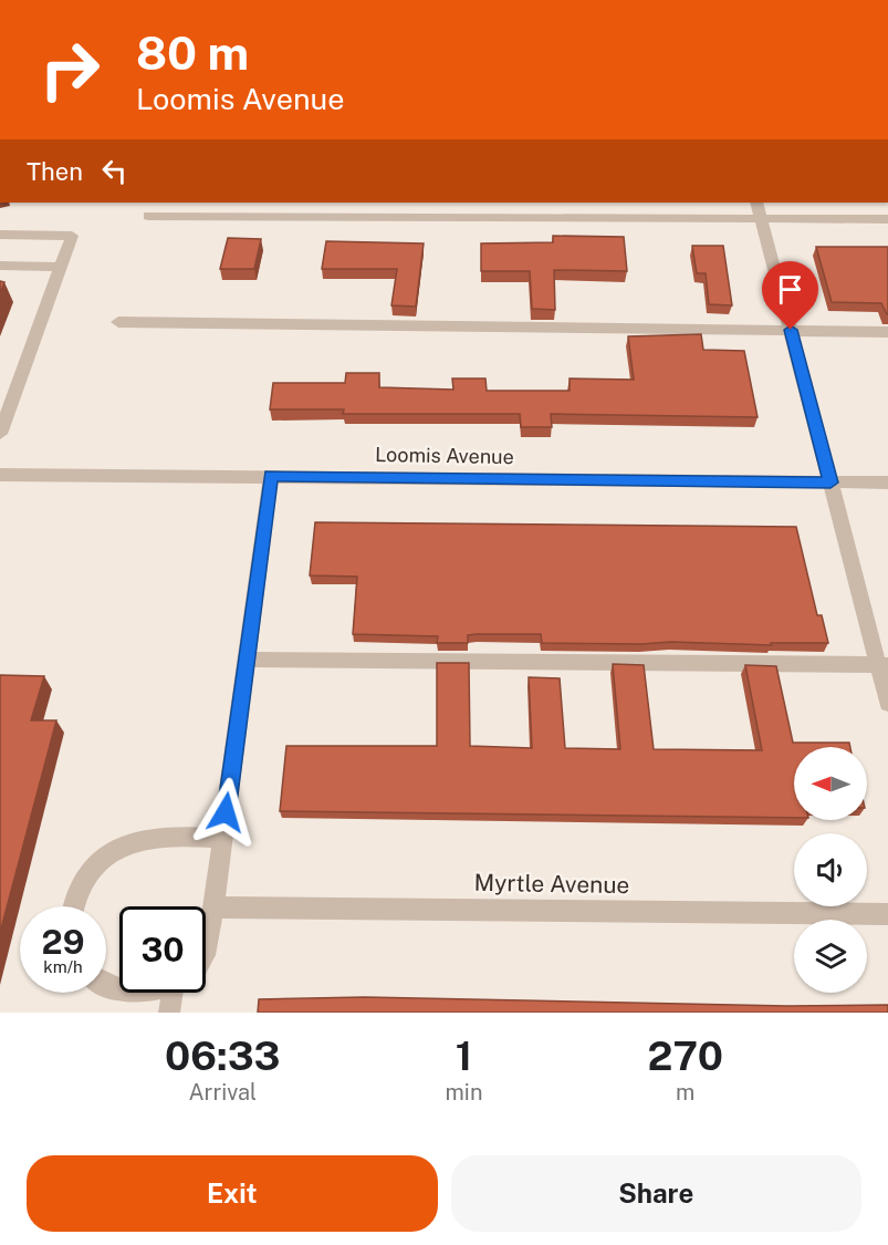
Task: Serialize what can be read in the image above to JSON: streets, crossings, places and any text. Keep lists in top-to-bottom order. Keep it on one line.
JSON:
{"streets":{"street":["Loomis Avenue","Myrtle Avenue"]},"north":"left","page":{"turn":["80 m","Loomis Avenue"],"then":"Then","speed":"29 km/h","limit":"30","eta":["06:33","Arrival","1","min","270","m"],"buttons":["Exit","Share"]}}
